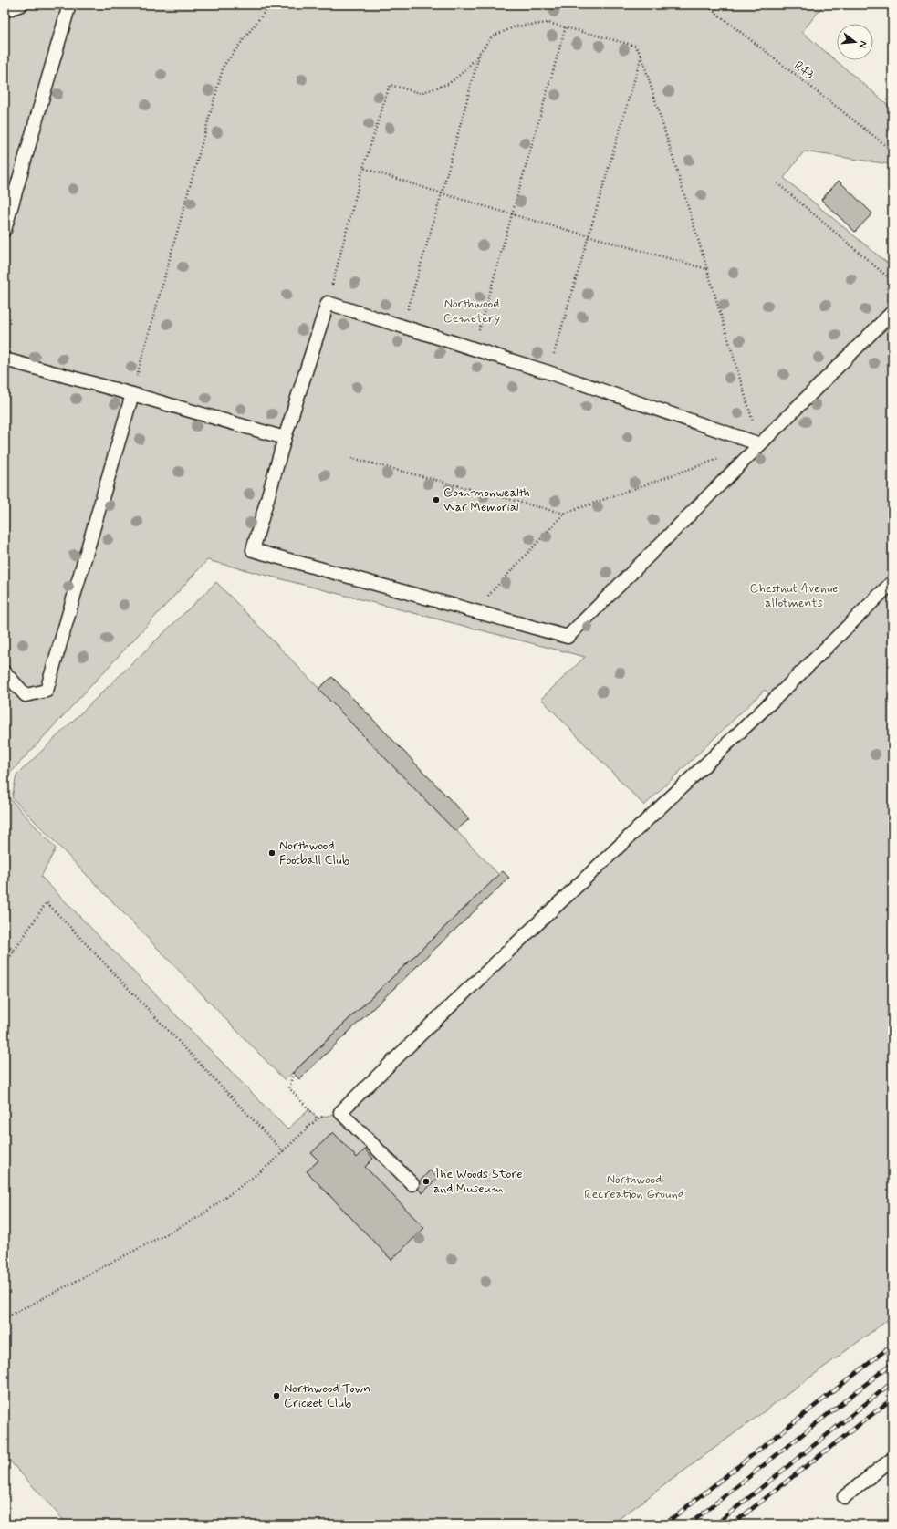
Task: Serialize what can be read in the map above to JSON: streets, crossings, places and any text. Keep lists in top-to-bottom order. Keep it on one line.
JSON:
{"streets":{"path":["R43"]},"parks":["Northwood Cemetery","Chestnut Avenue allotments","Northwood Recreation Ground"],"places":["Commonwealth War Memorial","Northwood Football Club","The Woods Store and Museum","Northwood Town Cricket Club"],"north":"right"}
